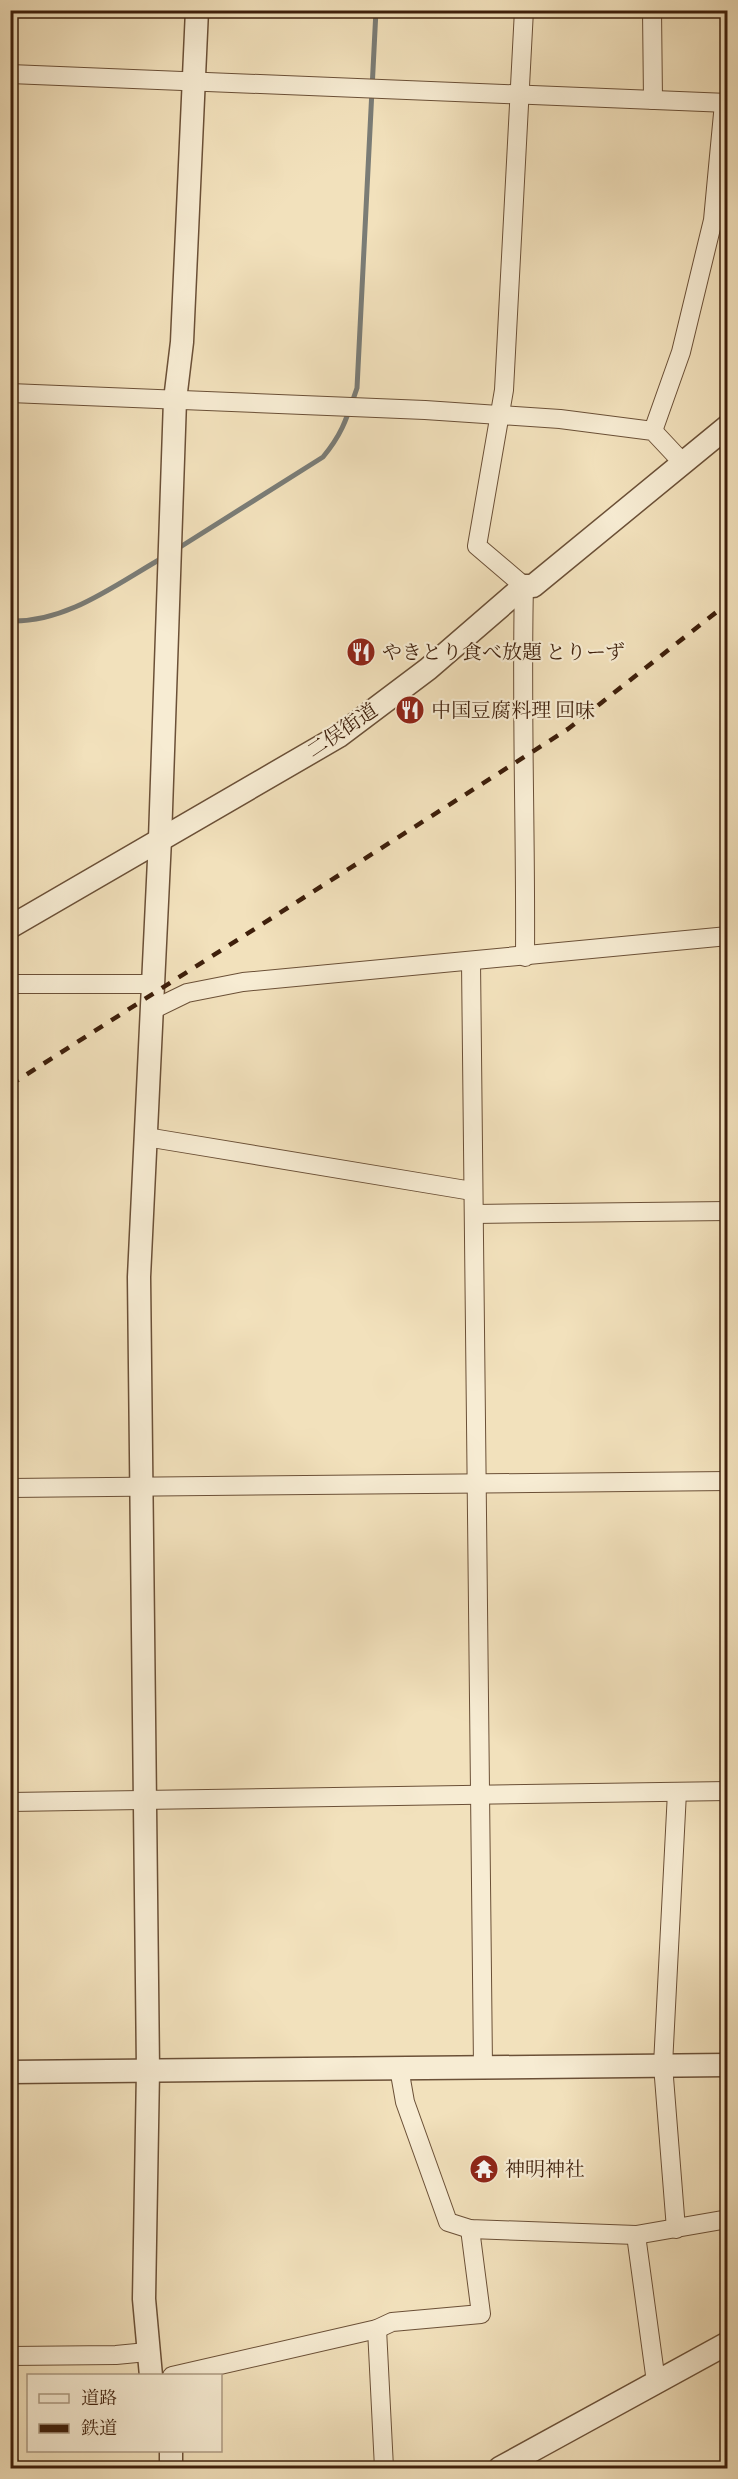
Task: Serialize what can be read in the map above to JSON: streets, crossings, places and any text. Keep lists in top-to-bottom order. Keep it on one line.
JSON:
{"streets":{"street":["二俣街道"]},"places":{"restaurant":["やきとり食べ放題 とりーず","中国豆腐料理 回味"],"temple":["神明神社"]},"legend":["道路","鉄道"]}
